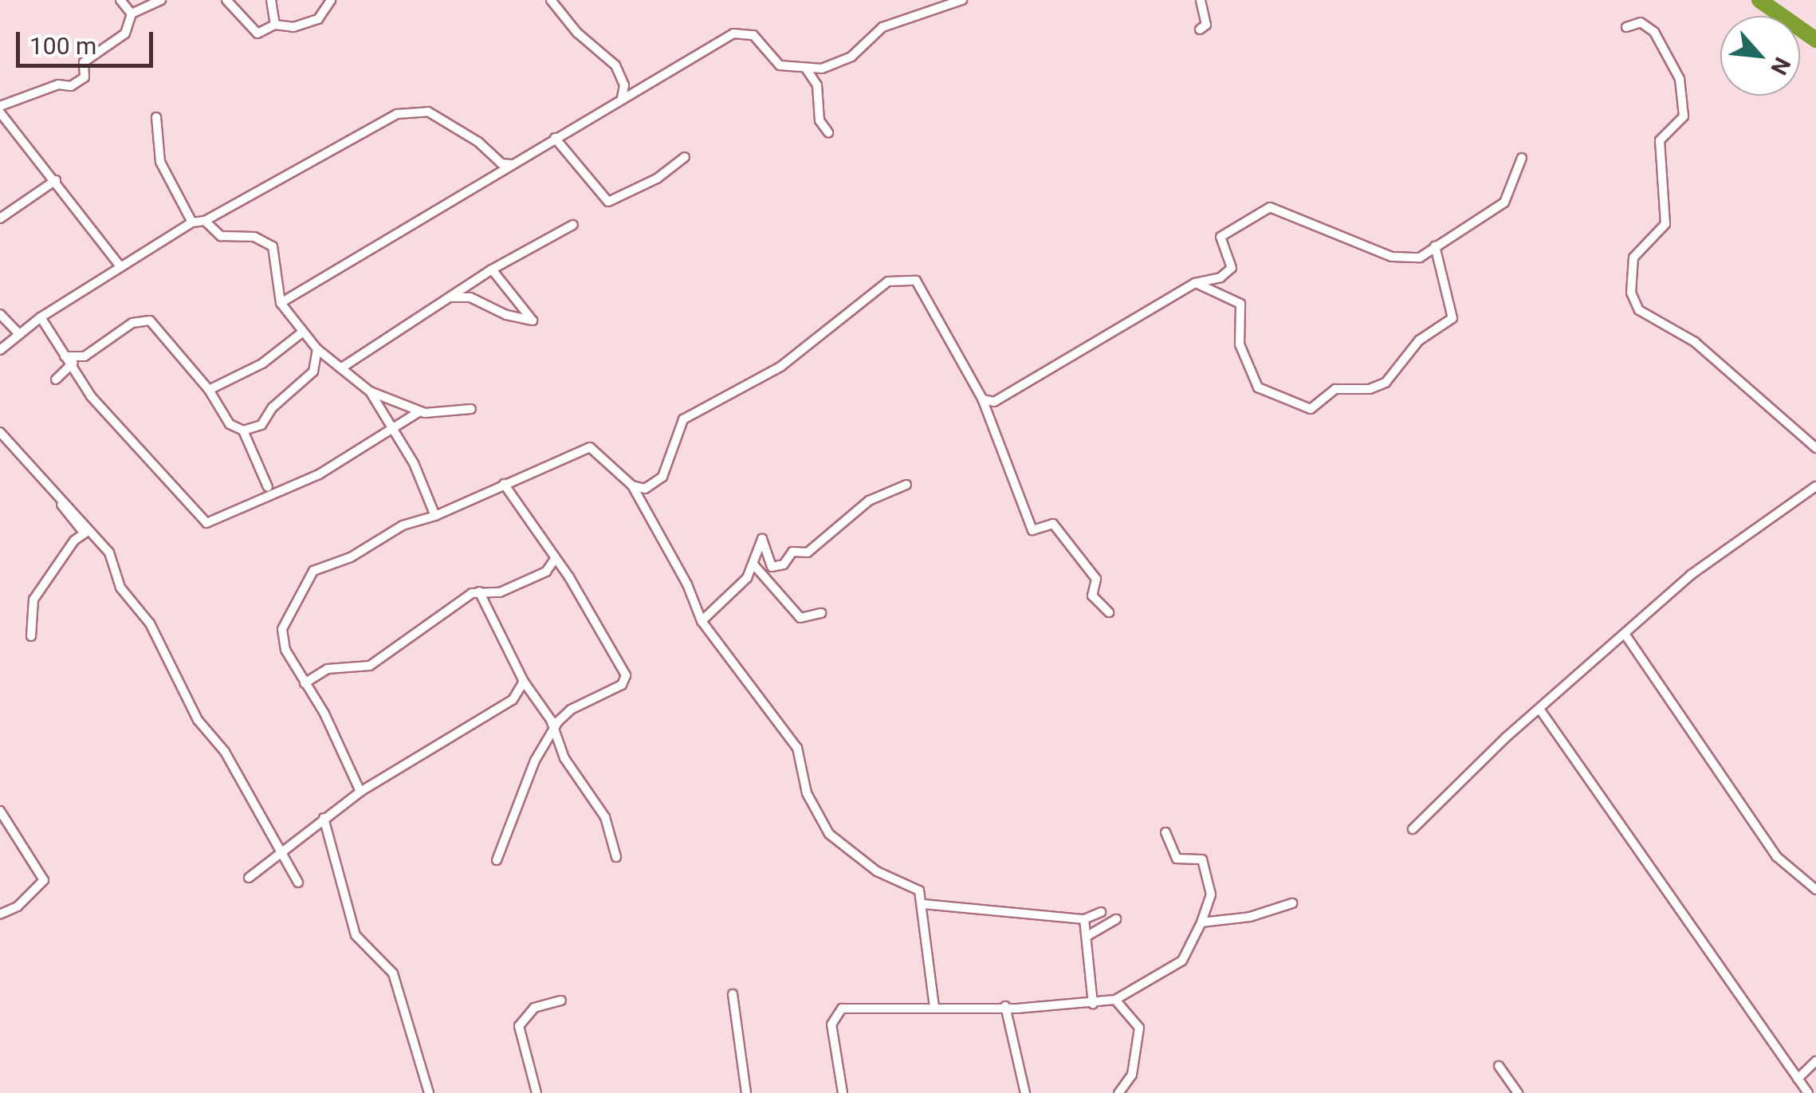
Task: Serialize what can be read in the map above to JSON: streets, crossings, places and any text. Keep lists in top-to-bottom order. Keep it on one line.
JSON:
{"scale_bar":"100 m","north":"bottom right"}
